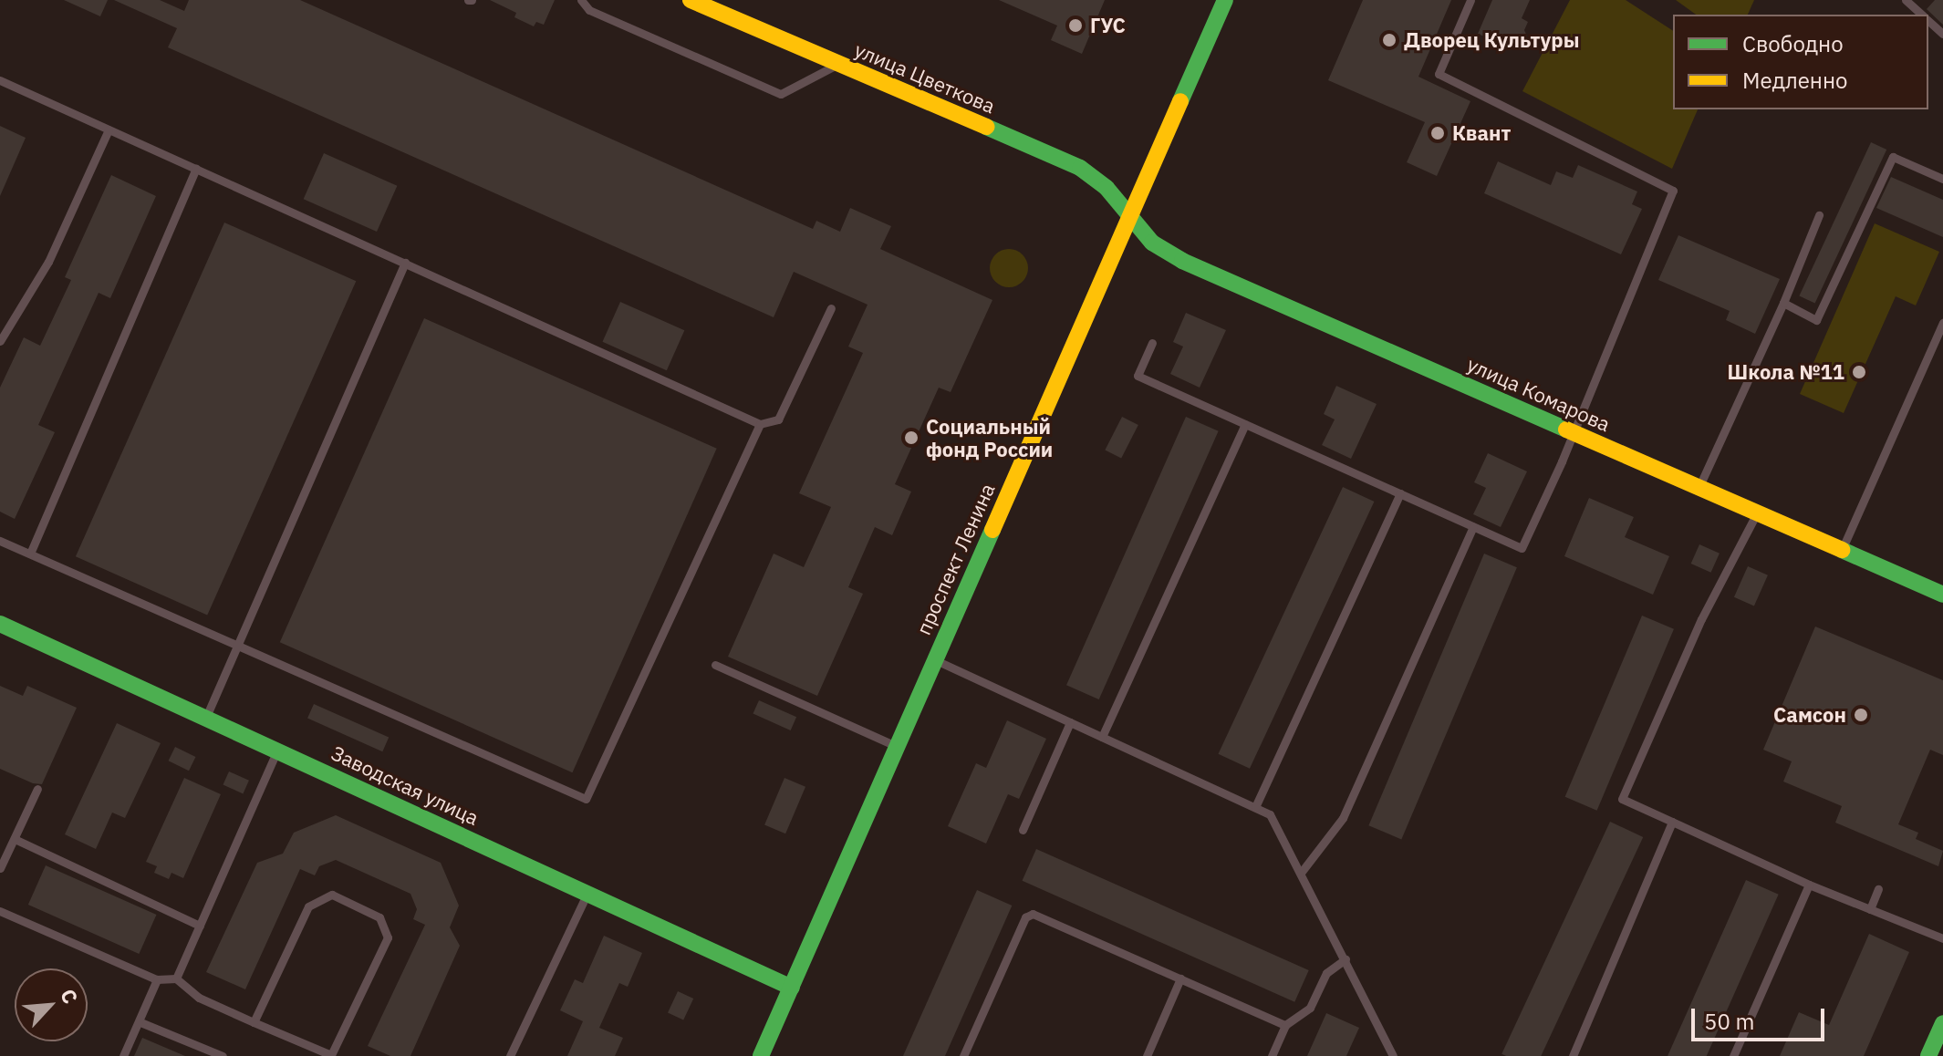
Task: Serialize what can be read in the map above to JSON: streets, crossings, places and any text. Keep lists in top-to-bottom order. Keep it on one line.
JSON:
{"streets":{"street":["улица Цветкова","улица Комарова","проспект Ленина","Заводская улица"]},"crossings":[["улица Цветкова","улица Комарова"],["улица Цветкова","проспект Ленина"],["улица Комарова","проспект Ленина"],["проспект Ленина","Заводская улица"]],"places":["ГУС","Дворец Культуры","Квант","Школа №11","Социальный фонд России","Самсон"],"legend":["Свободно","Медленно"],"scale_bar":"50 m","north":"top right"}
